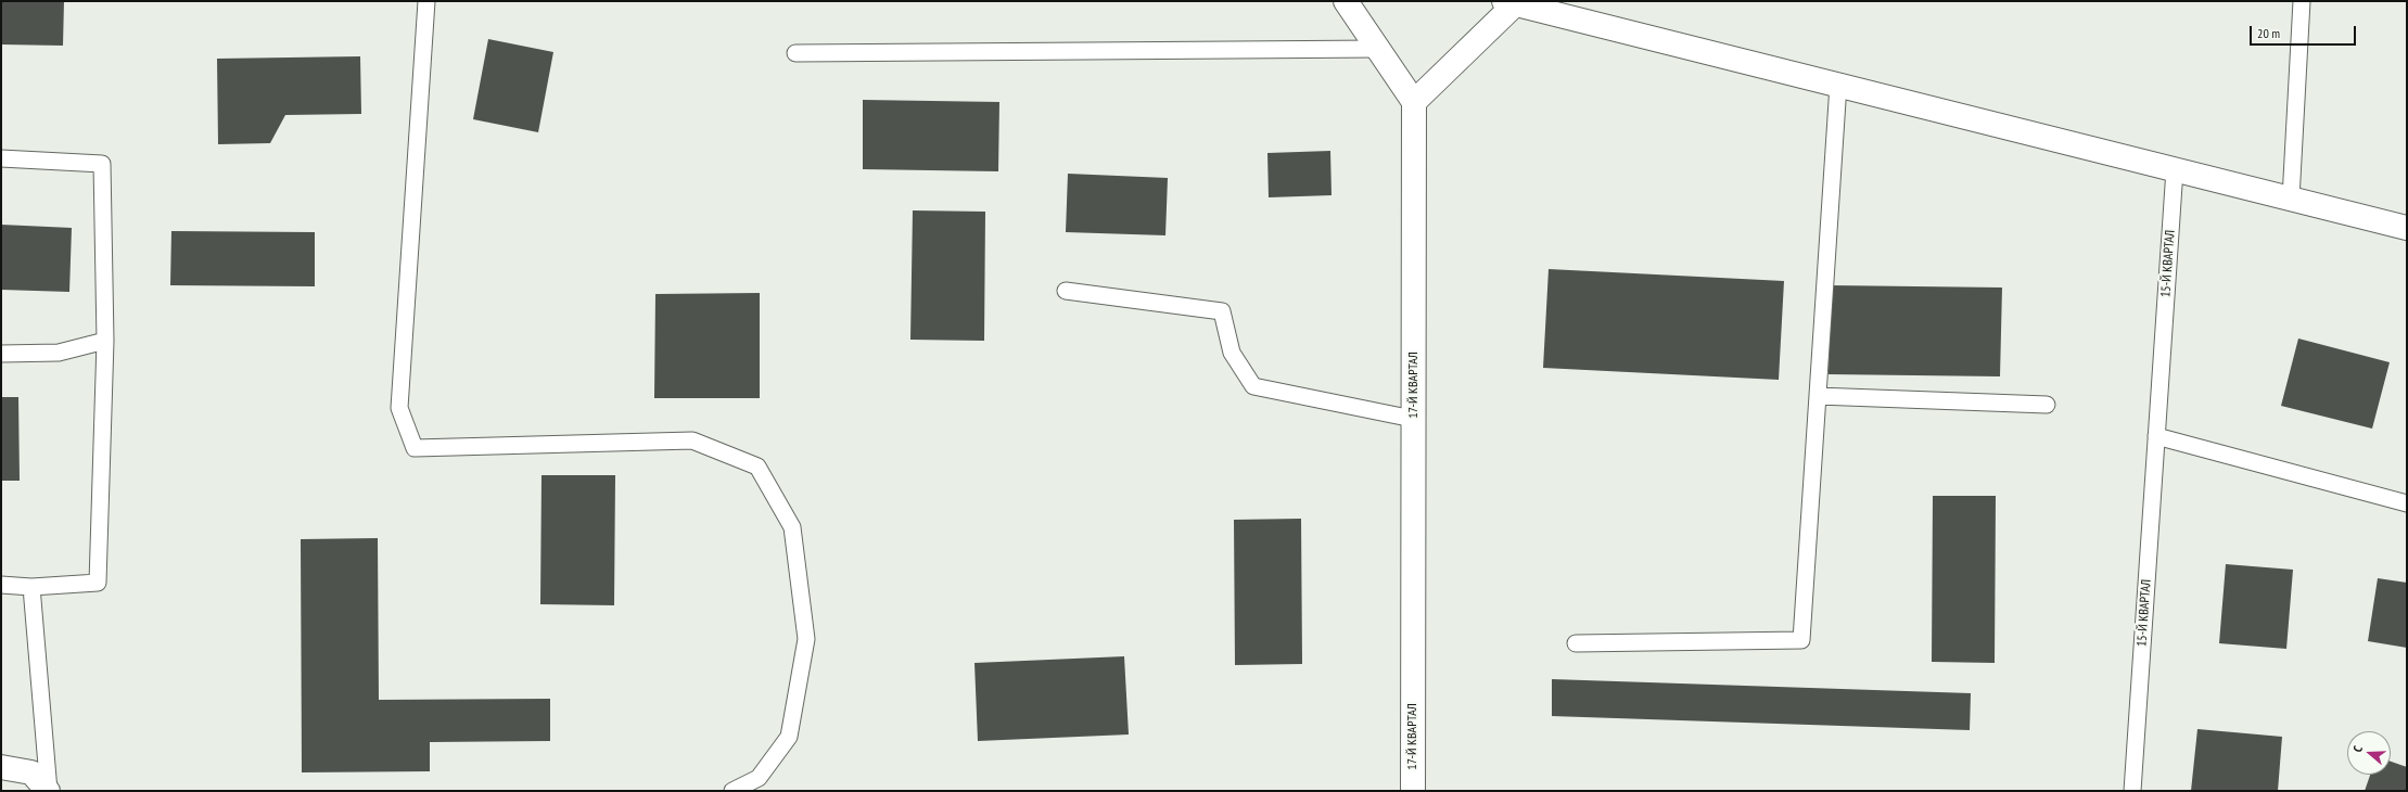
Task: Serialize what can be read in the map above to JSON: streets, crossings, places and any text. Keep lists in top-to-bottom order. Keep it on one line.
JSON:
{"streets":{"street":["17-Й КВАРТАЛ"],"lane":["15-Й КВАРТАЛ"]},"scale_bar":"20 m","north":"left"}
